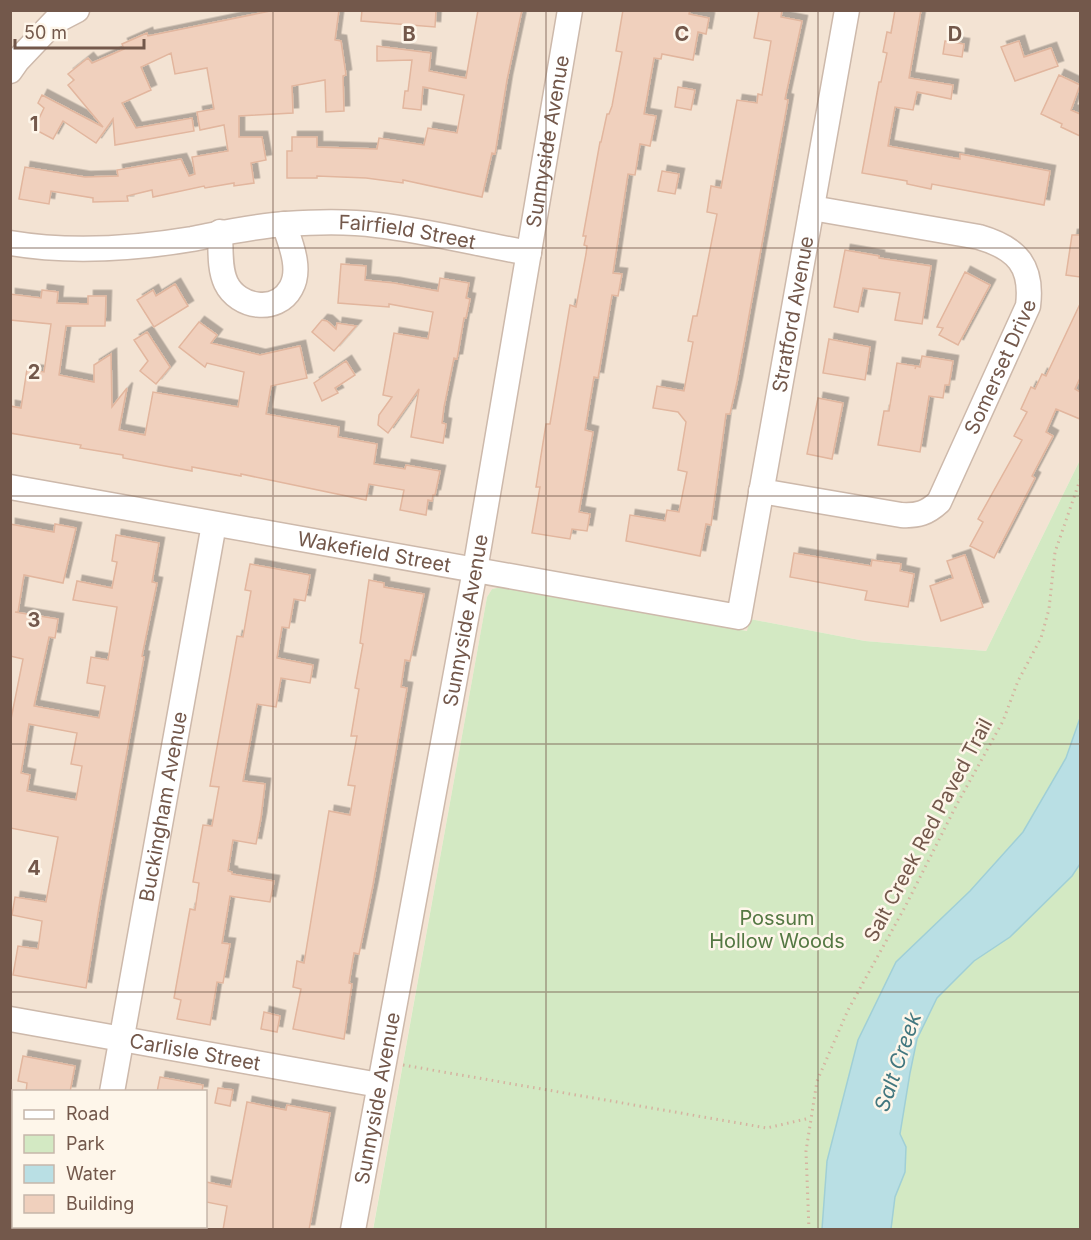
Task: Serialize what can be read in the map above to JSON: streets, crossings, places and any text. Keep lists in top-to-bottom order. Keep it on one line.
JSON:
{"streets":{"street":["Sunnyside Avenue","Fairfield Street","Stratford Avenue","Somerset Drive","Wakefield Street","Buckingham Avenue","Carlisle Street"],"path":["Salt Creek Red Paved Trail"]},"crossings":[["Sunnyside Avenue","Fairfield Street"],["Sunnyside Avenue","Wakefield Street"],["Sunnyside Avenue","Carlisle Street"],["Stratford Avenue","Somerset Drive"],["Stratford Avenue","Wakefield Street"],["Wakefield Street","Buckingham Avenue"],["Buckingham Avenue","Carlisle Street"]],"water":["Salt Creek"],"parks":["Possum Hollow Woods"],"legend":["Road","Park","Water","Building"],"scale_bar":"50 m","grid":{"columns":["B","C","D"],"rows":["1","2","3","4"]}}
